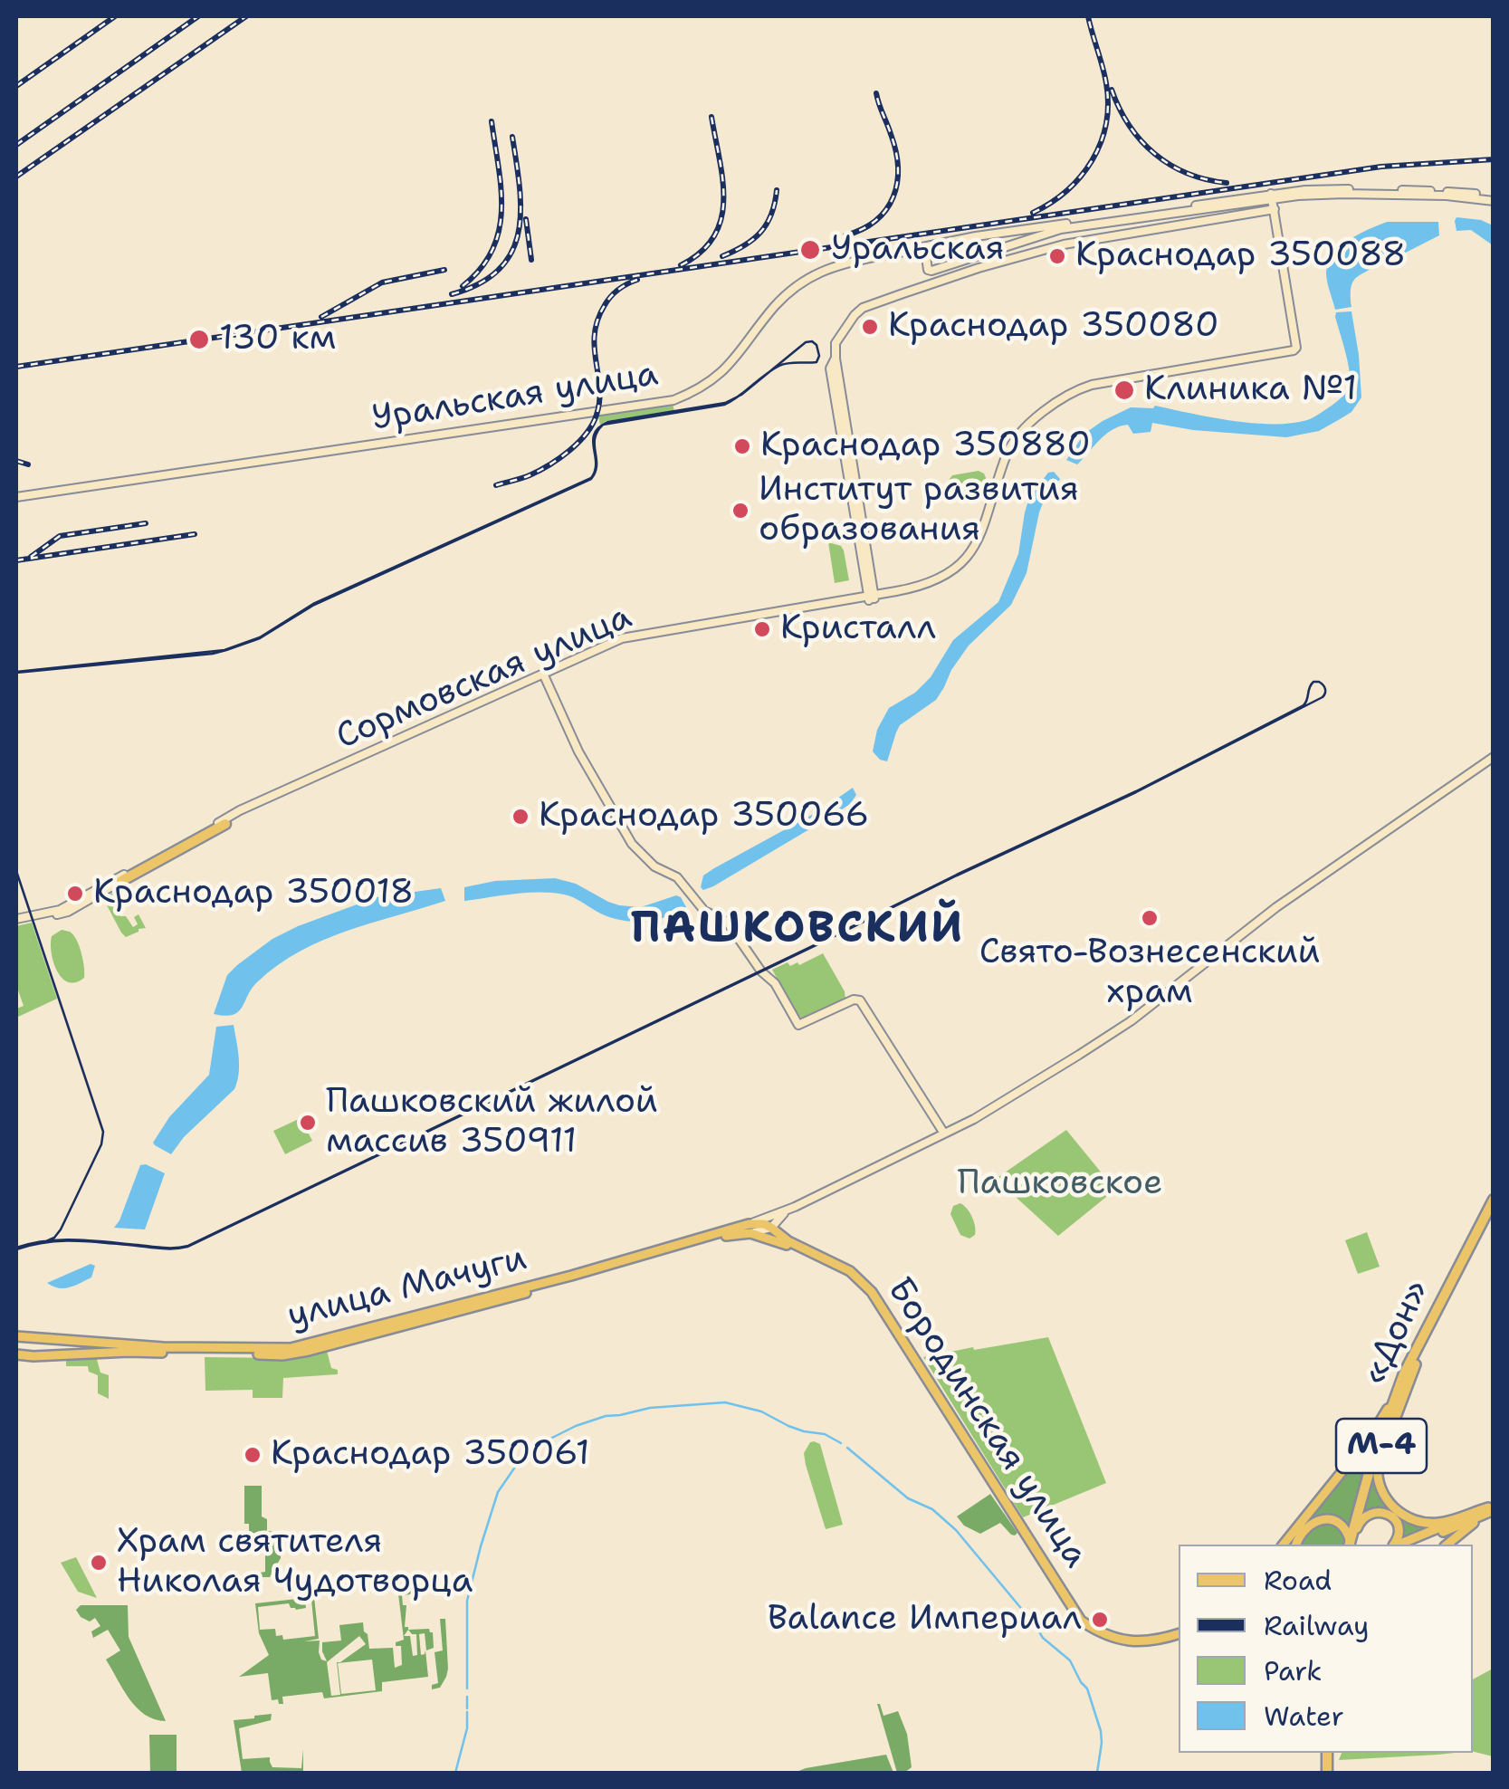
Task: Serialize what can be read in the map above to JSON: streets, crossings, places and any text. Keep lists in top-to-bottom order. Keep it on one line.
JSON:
{"streets":{"highway":["Сормовская улица","«Дон»","М-4"],"main road":["Уральская улица","улица Мачуги","Бородинская улица"]},"crossings":[["Уральская улица","Сормовская улица"],["улица Мачуги","Бородинская улица"]],"districts":["ПАШКОВСКИЙ"],"parks":["Пашковское"],"places":["Уральская","Краснодар 350088","Краснодар 350080","130 км","Клиника №1","Краснодар 350880","Институт развития образования","Кристалл","Краснодар 350066","Краснодар 350018","Свято-Вознесенский храм","Пашковский жилой массив 350911","Краснодар 350061","Храм святителя Николая Чудотворца","Balance Империал"],"legend":["Road","Railway","Park","Water"]}
